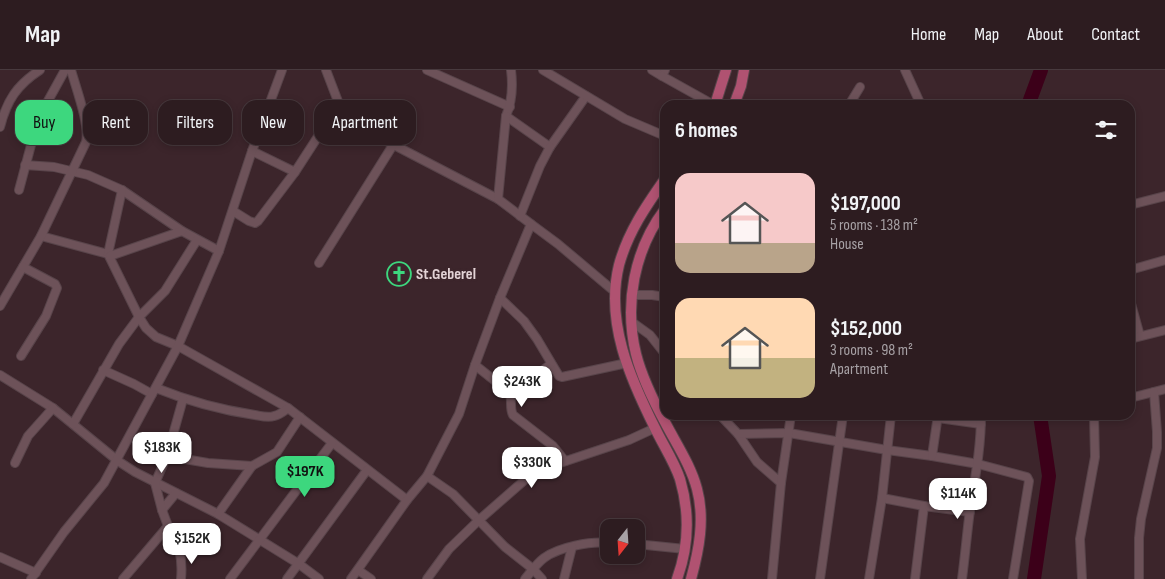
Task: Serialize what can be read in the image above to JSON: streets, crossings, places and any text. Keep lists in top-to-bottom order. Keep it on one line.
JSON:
{"places":{"church":["St.Geberel"]},"north":"bottom","page":{"header":"Map","nav":["Home","Map","About","Contact"],"chip":["Buy","Rent","Filters","New","Apartment"],"heading":"6 homes","list":[{"name":"$197,000","note":"5 rooms · 138 m² · House"},{"name":"$152,000","note":"3 rooms · 98 m² · Apartment"}],"price":["$243K","$183K","$330K","$197K","$114K","$152K"]}}
